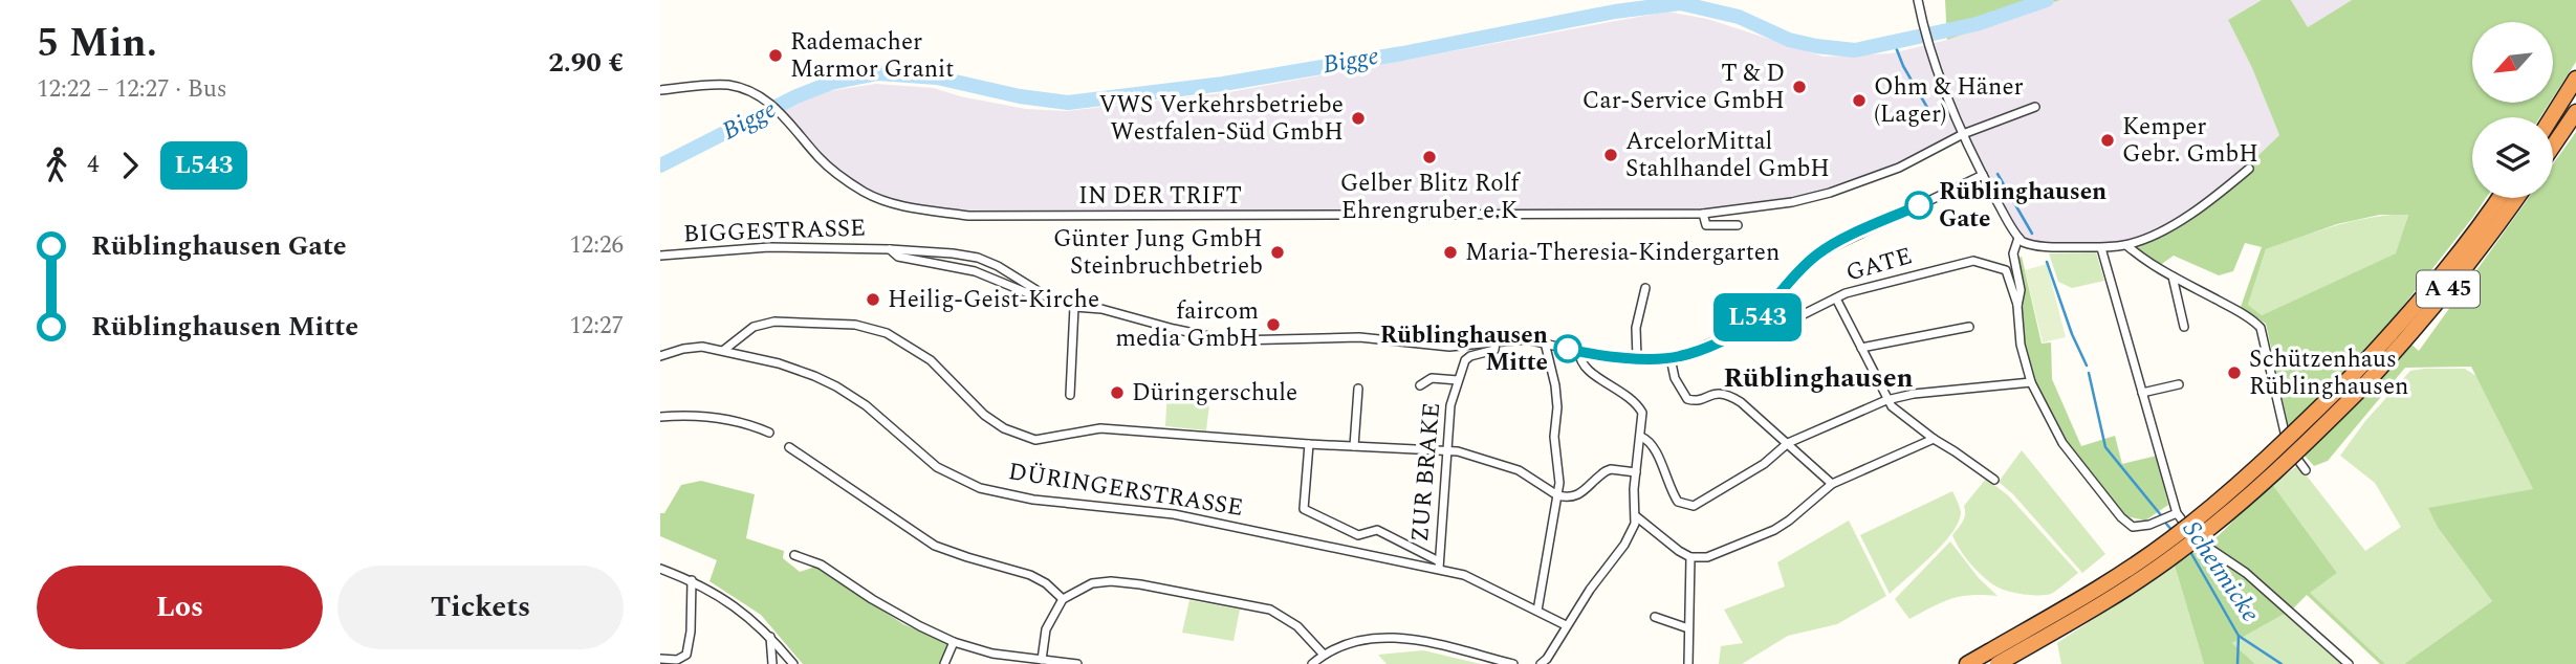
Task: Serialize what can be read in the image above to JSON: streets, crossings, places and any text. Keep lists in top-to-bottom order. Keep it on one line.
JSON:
{"streets":{"highway":["A 45"],"street":["IN DER TRIFT","BIGGESTRASSE","GATE","ZUR BRAKE","DÜRINGERSTRASSE"]},"crossings":[["BIGGESTRASSE","GATE"],["BIGGESTRASSE","ZUR BRAKE"],["ZUR BRAKE","DÜRINGERSTRASSE"]],"districts":["Rüblinghausen"],"water":["Bigge","Schetmicke"],"places":["Rademacher Marmor Granit","T & D Car-Service GmbH","Ohm & Häner (Lager)","VWS Verkehrsbetriebe Westfalen-Süd GmbH","Kemper Gebr. GmbH","ArcelorMittal Stahlhandel GmbH","Gelber Blitz Rolf Ehrengruber e.K","Rüblinghausen Gate","Günter Jung GmbH Steinbruchbetrieb","Maria-Theresia-Kindergarten","Heilig-Geist-Kirche","faircom media GmbH","Rüblinghausen Mitte","Schützenhaus Rüblinghausen","Düringerschule"],"lines":["bus line L543"],"north":"bottom left","page":{"heading":["5 Min.","12:22 – 12:27 · Bus","2.90 €"],"on_map":"L543","legs":["4","L543"],"list":[{"name":"Rüblinghausen Gate","value":"12:26"},{"name":"Rüblinghausen Mitte","value":"12:27"}],"buttons":["Los","Tickets"]}}
